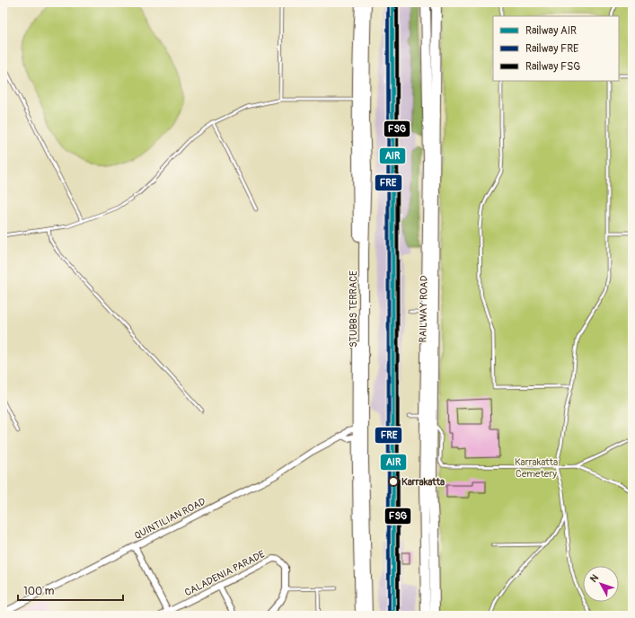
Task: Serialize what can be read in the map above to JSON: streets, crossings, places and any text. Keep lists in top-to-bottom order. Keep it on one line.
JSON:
{"streets":{"main road":["STUBBS TERRACE","RAILWAY ROAD"],"street":["QUINTILIAN ROAD","CALADENIA PARADE"]},"crossings":[["STUBBS TERRACE","QUINTILIAN ROAD"]],"parks":["Karrakatta Cemetery"],"places":["Karrakatta"],"lines":["rail line AIR","rail line FRE","rail line FSG"],"legend":["Railway AIR","Railway FRE","Railway FSG"],"scale_bar":"100 m","north":"top left"}
